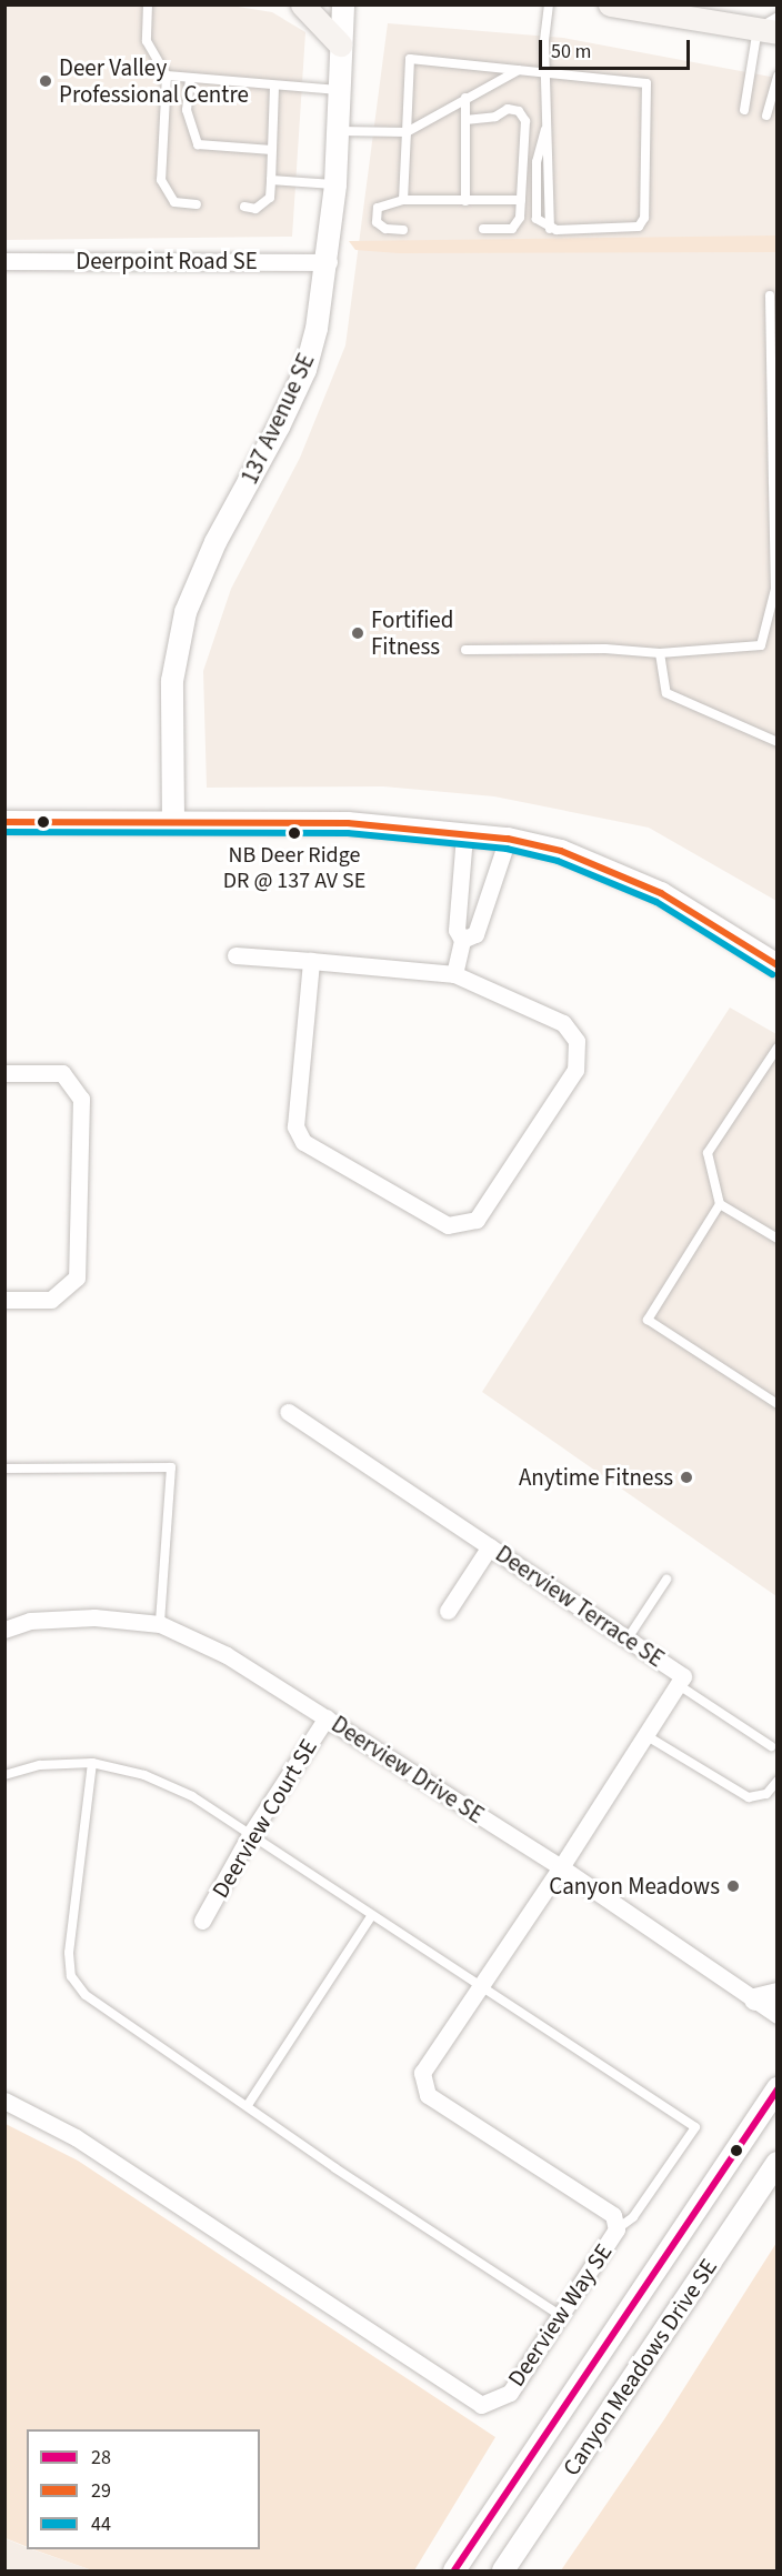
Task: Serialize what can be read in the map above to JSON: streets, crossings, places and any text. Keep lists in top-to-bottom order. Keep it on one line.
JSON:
{"streets":{"street":["Deerpoint Road SE","137 Avenue SE","Deerview Terrace SE","Deerview Drive SE","Deerview Court SE","Deerview Way SE","Canyon Meadows Drive SE"]},"crossings":[["Deerpoint Road SE","137 Avenue SE"],["Deerview Terrace SE","Deerview Drive SE"],["Deerview Terrace SE","Deerview Way SE"],["Deerview Drive SE","Deerview Court SE"],["Deerview Drive SE","Deerview Way SE"]],"places":["Deer Valley Professional Centre","Fortified Fitness","NB Deer Ridge DR @ 137 AV SE","Anytime Fitness","Canyon Meadows"],"lines":["transit line 29","transit line 44","transit line 28"],"legend":["28","29","44"],"scale_bar":"50 m"}
